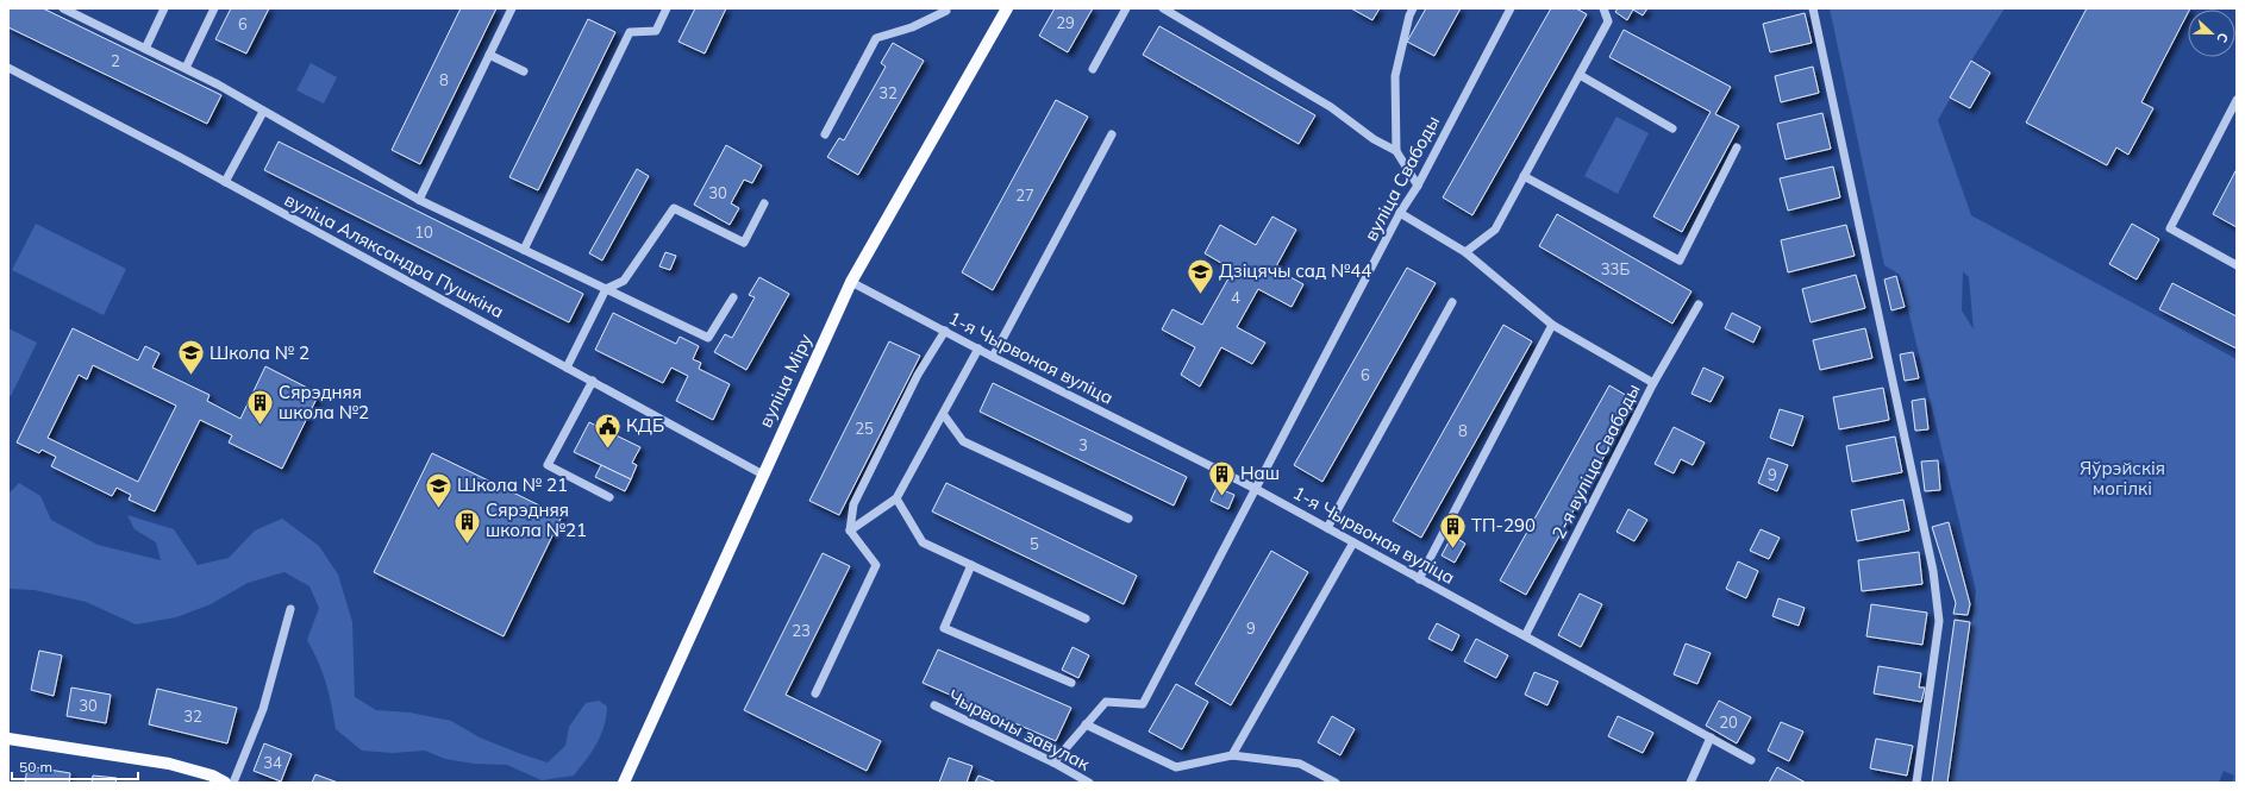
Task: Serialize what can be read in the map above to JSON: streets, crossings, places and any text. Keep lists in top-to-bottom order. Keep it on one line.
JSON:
{"streets":{"main road":["вуліца Міру"],"street":["вуліца Свабоды","вуліца Аляксандра Пушкіна","1-я Чырвоная вуліца","2-я вуліца Свабоды","Чырвоны завулак"]},"crossings":[["вуліца Свабоды","1-я Чырвоная вуліца"],["вуліца Аляксандра Пушкіна","вуліца Міру"],["1-я Чырвоная вуліца","вуліца Міру"],["1-я Чырвоная вуліца","2-я вуліца Свабоды"]],"parks":["Яўрэйскія могілкі"],"places":{"school or university":["Дзіцячы сад №44","Школа № 2","Школа № 21"],"building":["Сярэдняя школа №2","Наш","Сярэдняя школа №21","ТП-290"],"public building":["КДБ"]},"house_numbers":["29","6","2","8","32","30","27","10","33Б","4","6","25","8","3","9","5","9","23","30","32","20","34"],"scale_bar":"50 m","north":"right"}
